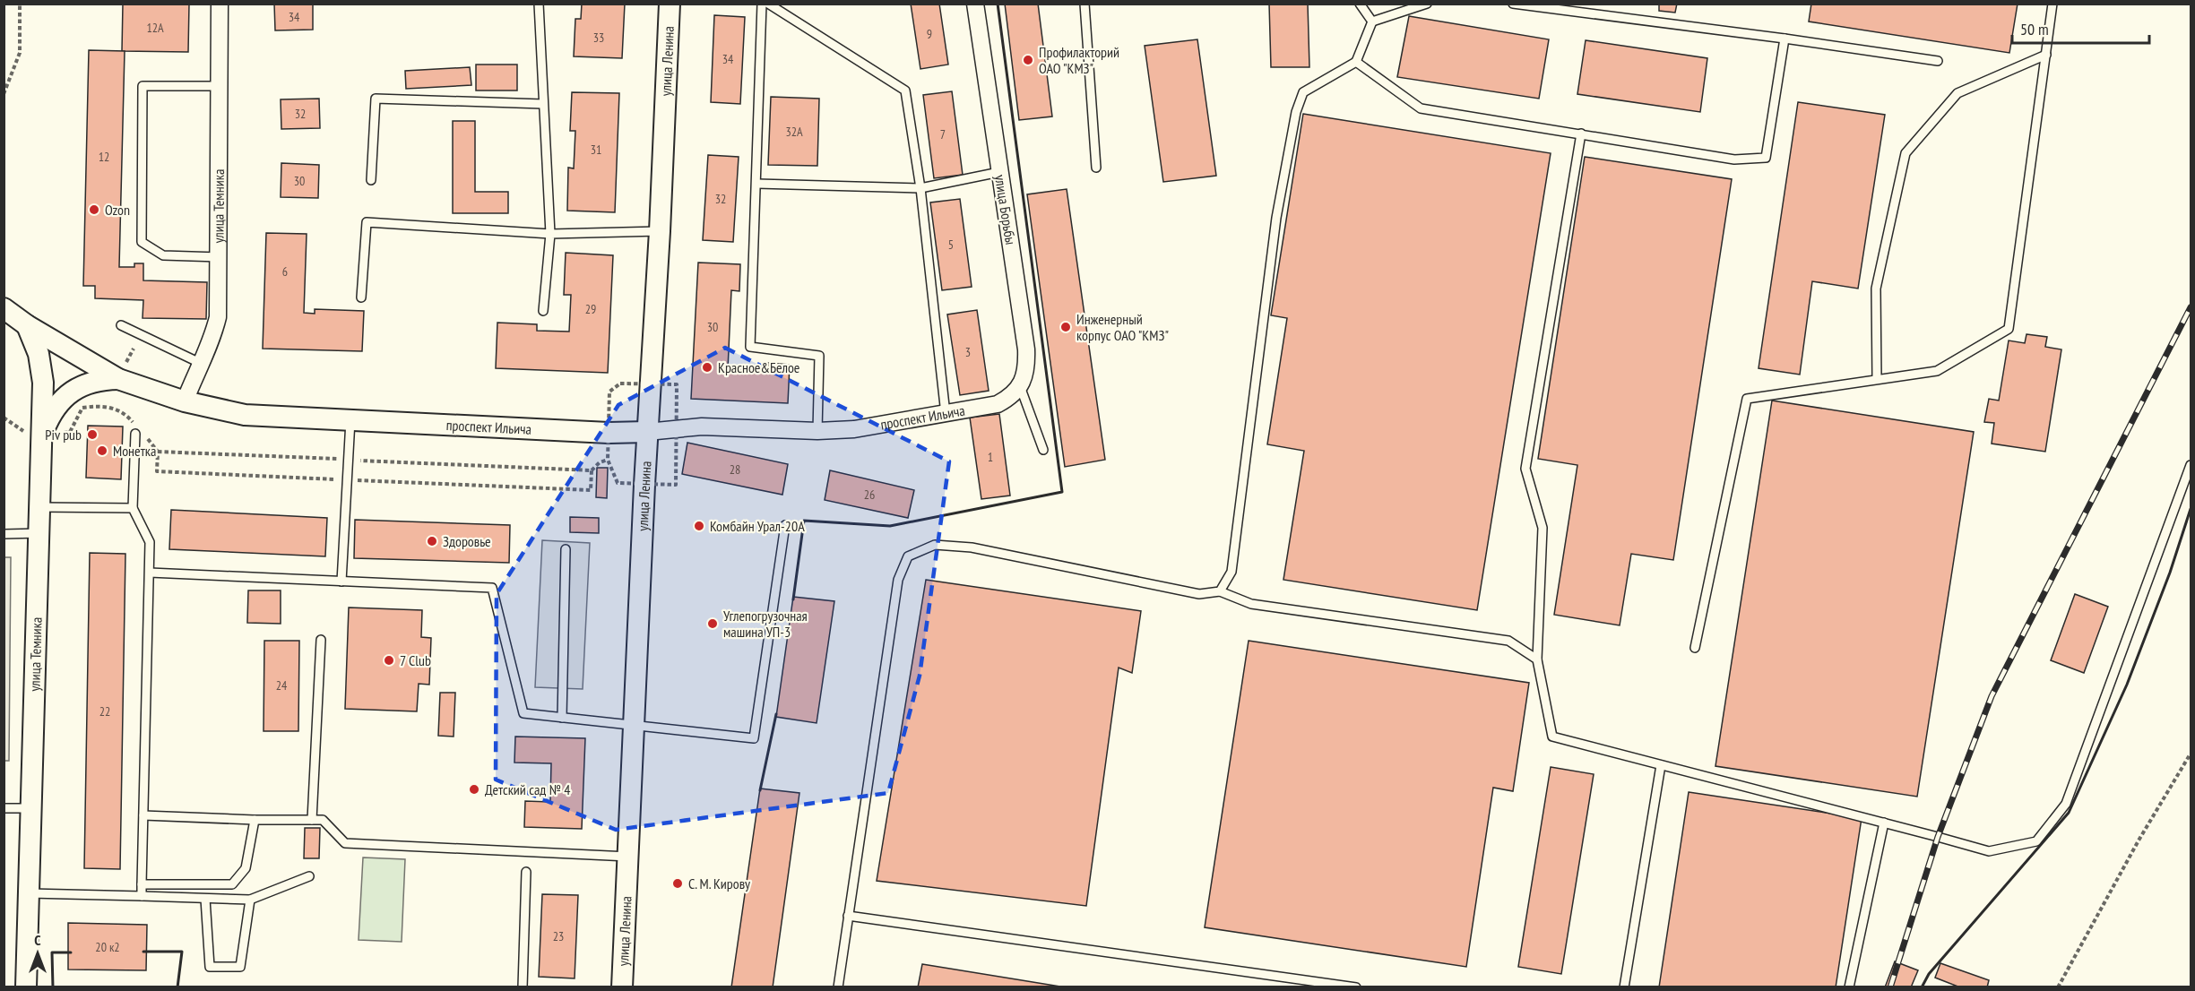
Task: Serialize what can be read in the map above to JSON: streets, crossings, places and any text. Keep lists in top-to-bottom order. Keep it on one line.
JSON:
{"streets":{"street":["улица Ленина","улица Темника","улица Борьбы","проспект Ильича"]},"crossings":[["улица Ленина","проспект Ильича"],["улица Темника","проспект Ильича"],["улица Борьбы","проспект Ильича"]],"places":["Профилакторий ОАО \"КМЗ\"","Ozon","Инженерный корпус ОАО \"КМЗ\"","Красное&Белое","Piv pub","Монетка","Комбайн Урал-20А","Здоровье","Углепогрузочная машина УП-3","7 Club","Детский сад № 4","С. М. Кирову"],"house_numbers":["34","12А","9","33","34","32","32А","7","31","12","30","32","5","6","29","30","3","1","28","26","24","22","23","20 к2"],"scale_bar":"50 m","north":"top"}
